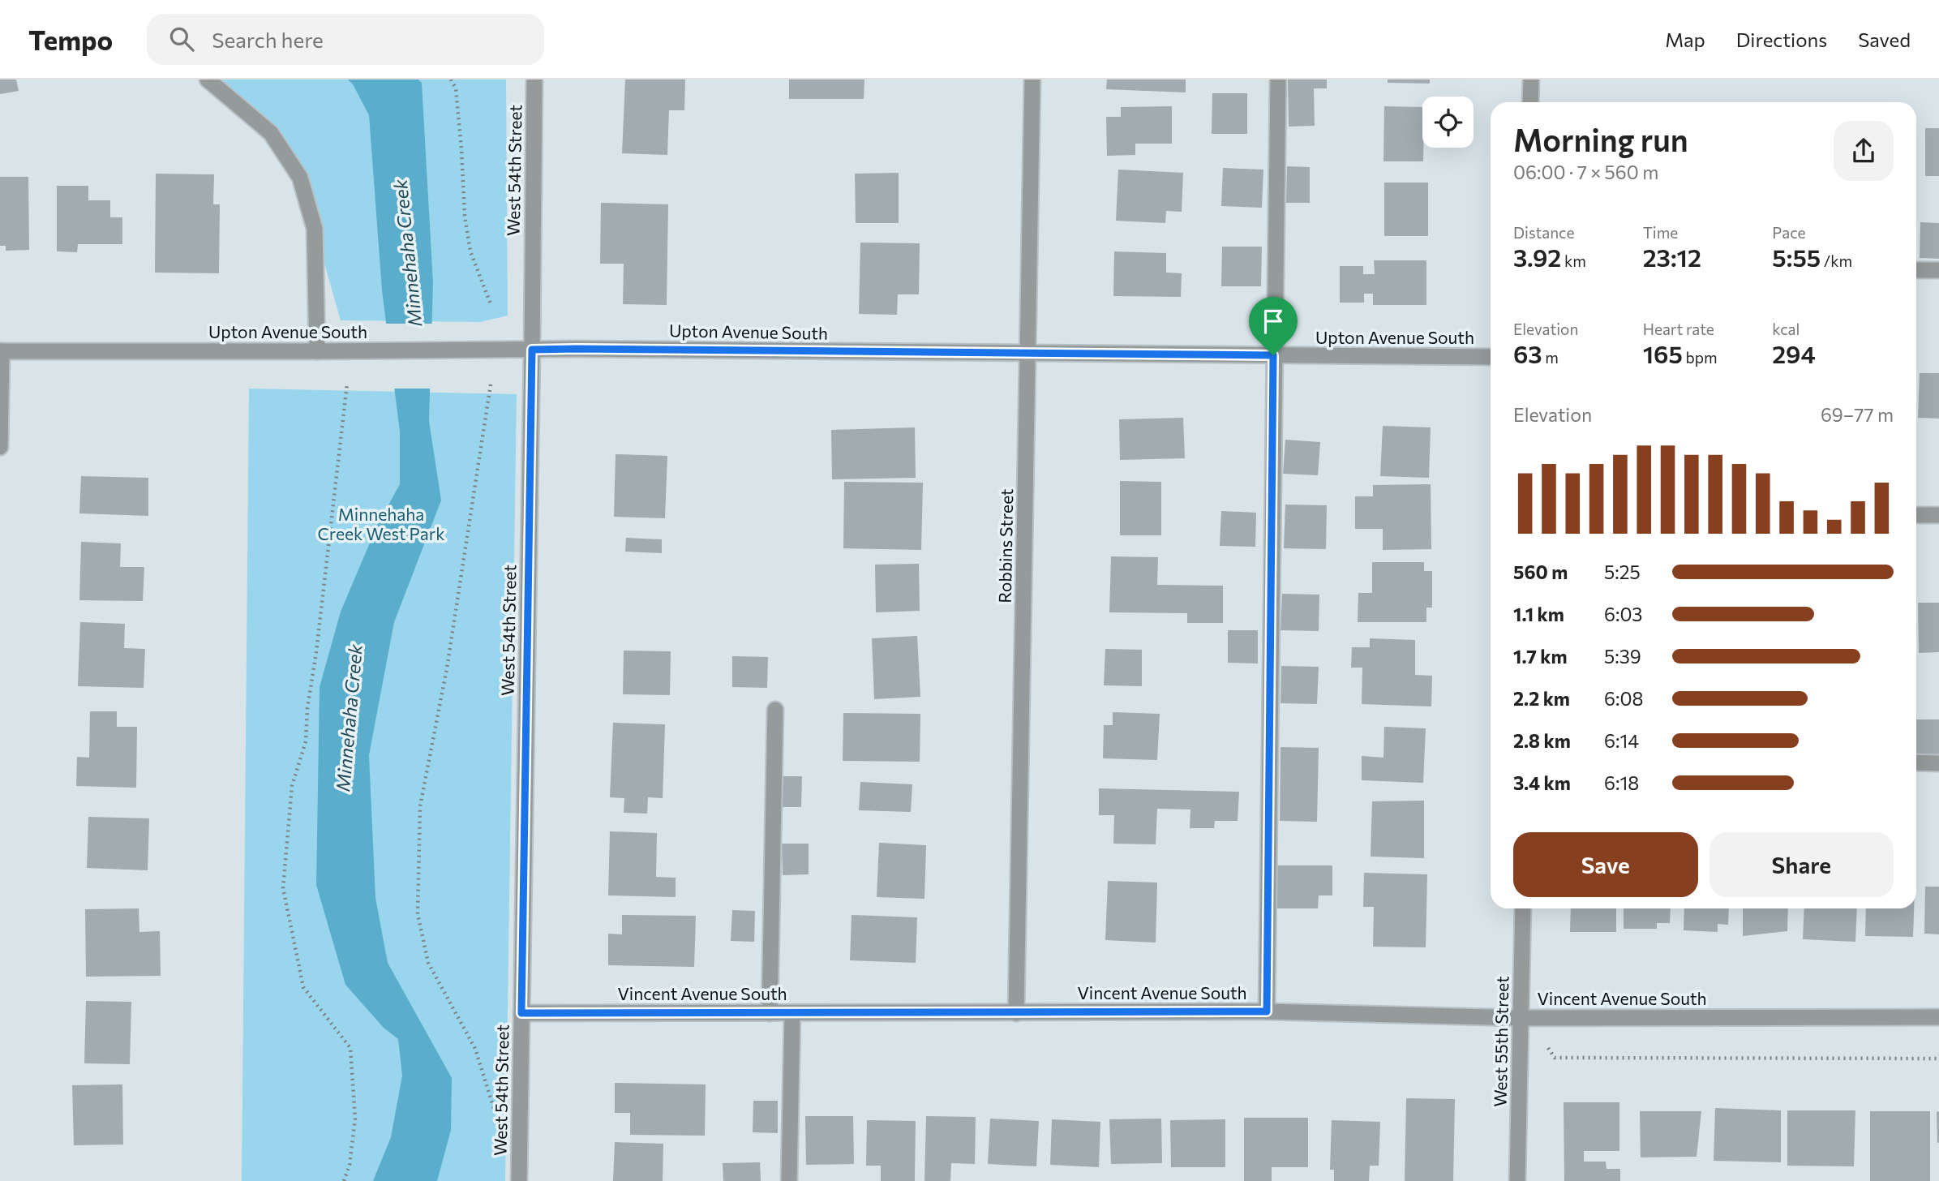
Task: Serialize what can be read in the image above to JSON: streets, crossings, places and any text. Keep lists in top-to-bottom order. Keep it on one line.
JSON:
{"streets":{"street":["West 54th Street","Upton Avenue South","Robbins Street","Vincent Avenue South","West 55th Street"]},"crossings":[["West 54th Street","Upton Avenue South"],["West 54th Street","Vincent Avenue South"],["Upton Avenue South","Robbins Street"],["Robbins Street","Vincent Avenue South"],["Vincent Avenue South","West 55th Street"]],"water":["Minnehaha Creek"],"parks":["Minnehaha Creek West Park"],"page":{"header":"Tempo","search":"Search here","nav":["Map","Directions","Saved"],"heading":["Morning run","06:00 · 7 × 560 m"],"stats":[["Distance","3.92 km"],["Time","23:12"],["Pace","5:55 /km"],["Elevation","63 m"],["Heart rate","165 bpm"],["kcal","294"]],"chart":["Elevation","69–77 m"],"list":[{"name":"560 m","note":"5:25"},{"name":"1.1 km","note":"6:03"},{"name":"1.7 km","note":"5:39"},{"name":"2.2 km","note":"6:08"},{"name":"2.8 km","note":"6:14"},{"name":"3.4 km","note":"6:18"}],"buttons":["Save","Share"]}}
